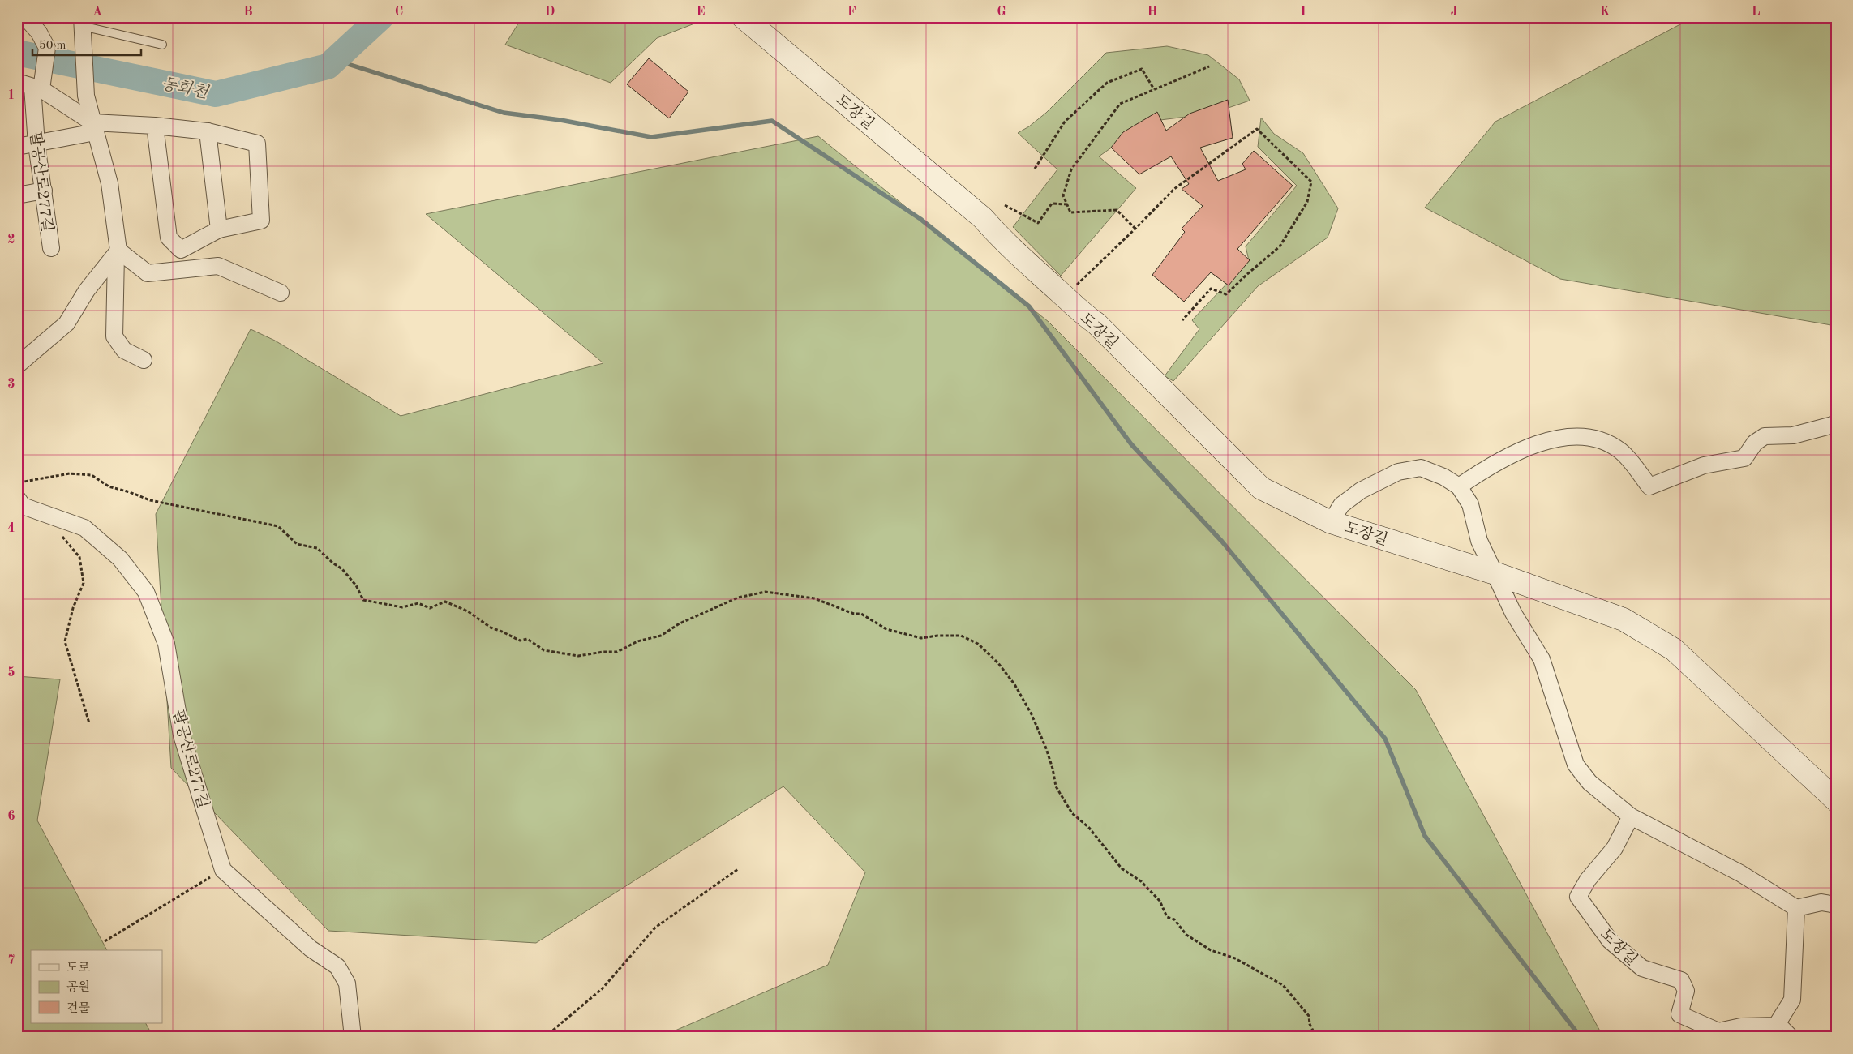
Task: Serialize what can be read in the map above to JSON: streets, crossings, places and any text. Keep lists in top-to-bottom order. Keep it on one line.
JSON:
{"streets":{"street":["도장길","팔공산로277길"]},"water":["동화천"],"legend":["도로","공원","건물"],"scale_bar":"50 m","grid":{"columns":["A","B","C","D","E","F","G","H","I","J","K","L"],"rows":["1","2","3","4","5","6","7"]}}
